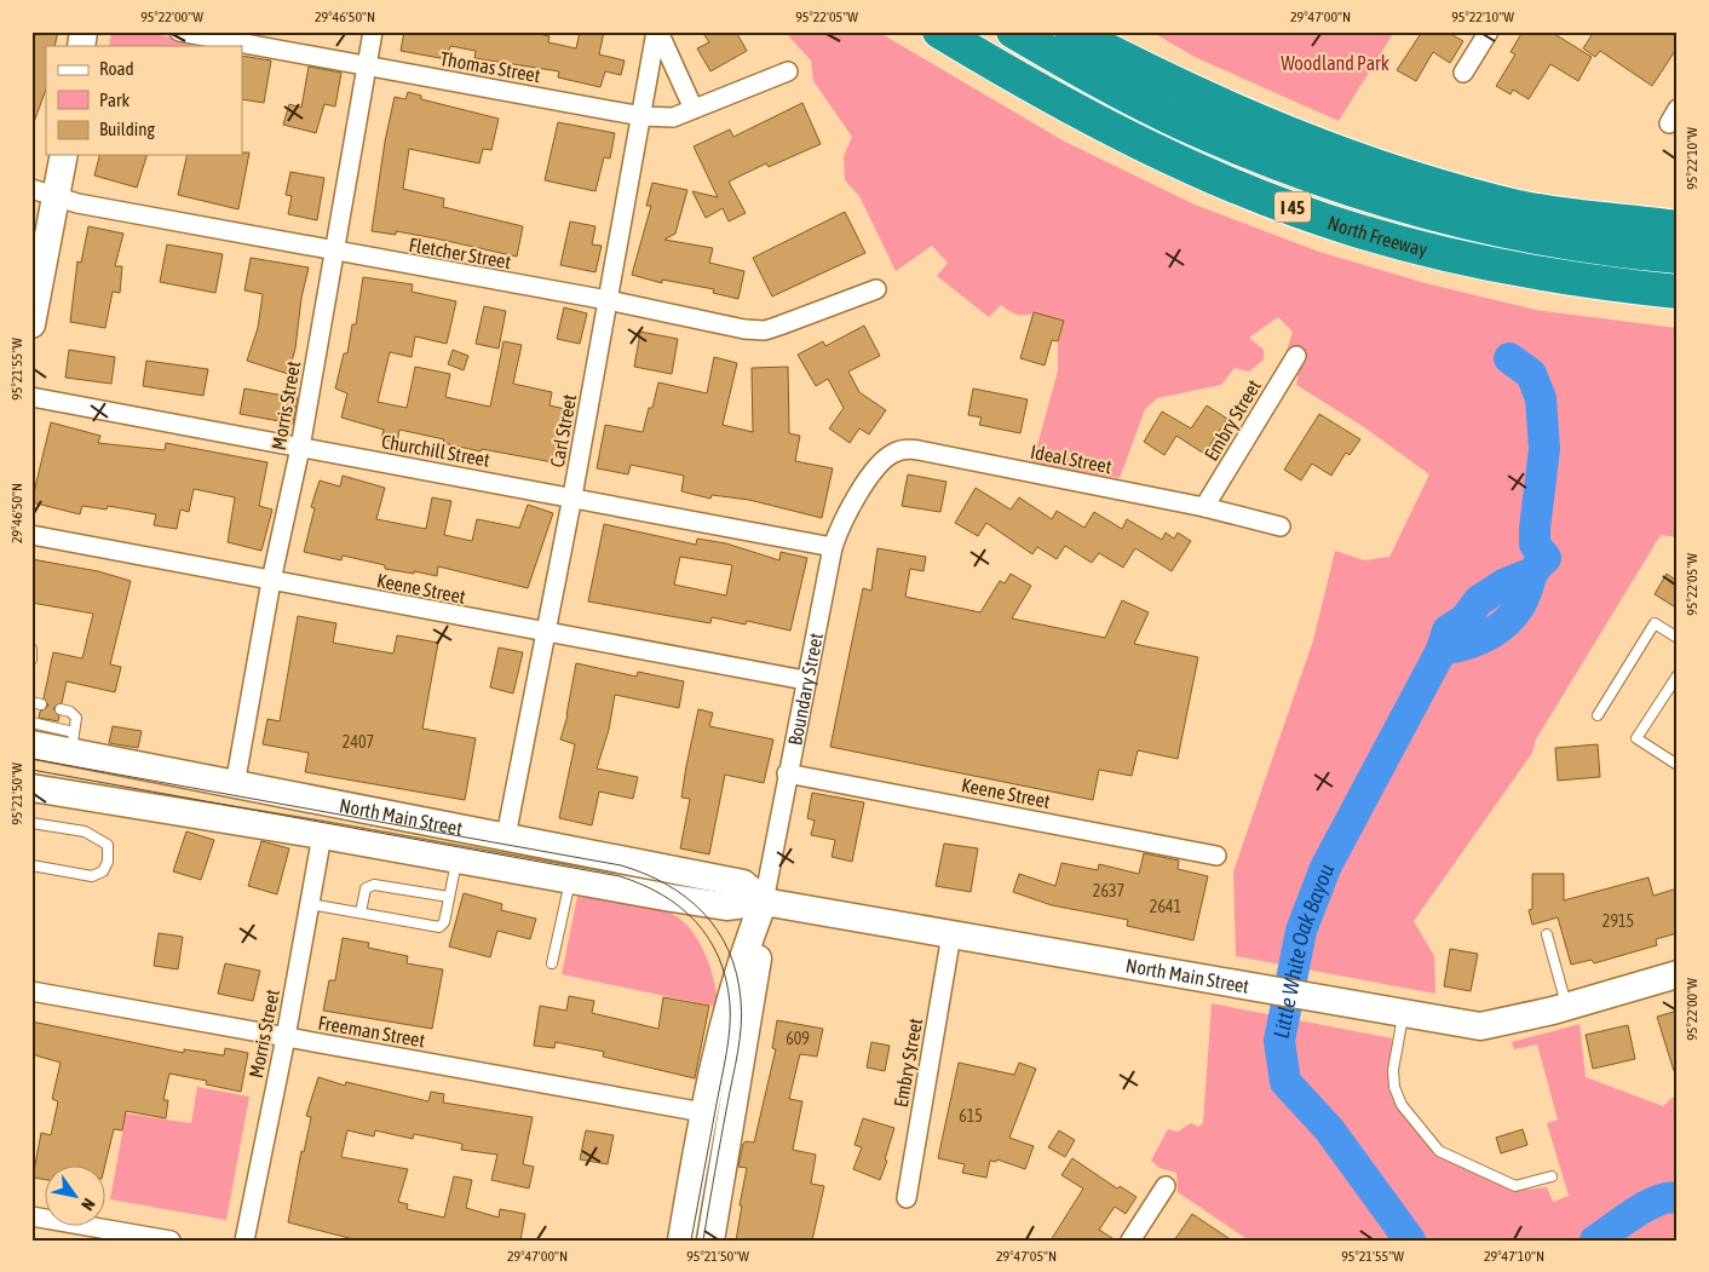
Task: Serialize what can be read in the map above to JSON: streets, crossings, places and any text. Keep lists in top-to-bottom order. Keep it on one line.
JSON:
{"streets":{"highway":["I 45","North Freeway"],"main road":["Boundary Street","North Main Street"],"street":["Thomas Street","Fletcher Street","Morris Street","Embry Street","Carl Street","Churchill Street","Ideal Street","Keene Street","Freeman Street"]},"crossings":[["Thomas Street","Morris Street"],["Thomas Street","Carl Street"],["Fletcher Street","Morris Street"],["Fletcher Street","Carl Street"],["Morris Street","Churchill Street"],["Morris Street","Keene Street"],["Morris Street","North Main Street"],["Morris Street","Freeman Street"],["Embry Street","Ideal Street"],["Embry Street","North Main Street"],["Carl Street","Churchill Street"],["Carl Street","Keene Street"],["Carl Street","North Main Street"],["Churchill Street","Boundary Street"],["Ideal Street","Boundary Street"],["Keene Street","Boundary Street"],["Boundary Street","North Main Street"],["Boundary Street","Freeman Street"]],"water":["Little White Oak Bayou"],"parks":["Woodland Park"],"house_numbers":["2407","2637","2641","2915","609","615"],"legend":["Road","Park","Building"],"north":"bottom right","coordinates":["95°22'00\"W","29°46'50\"N","95°22'05\"W","29°47'00\"N","95°22'10\"W","95°21'55\"W","95°21'50\"W","29°47'05\"N","29°47'10\"N"]}
